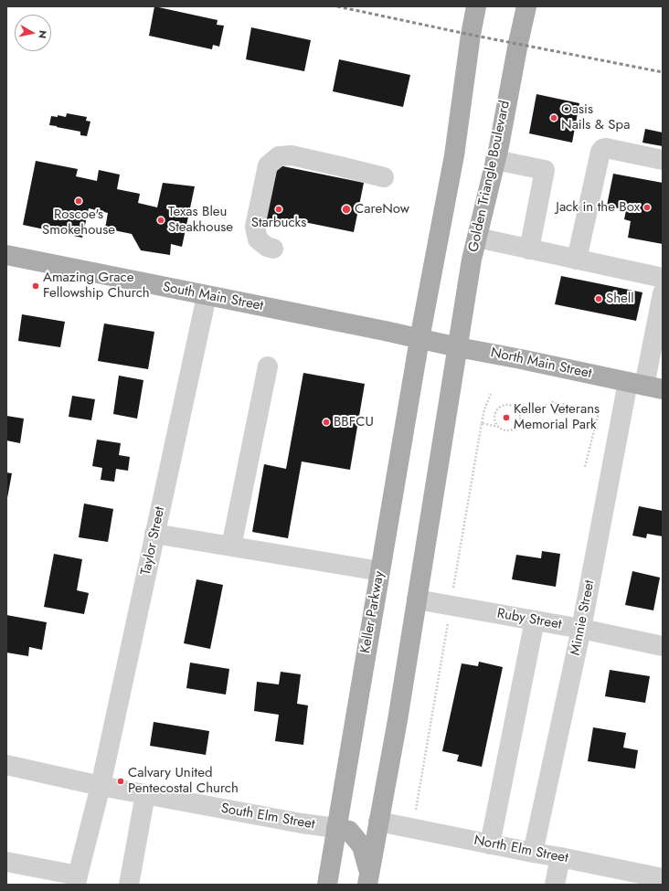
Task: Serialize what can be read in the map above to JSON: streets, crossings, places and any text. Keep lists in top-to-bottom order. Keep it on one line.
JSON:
{"streets":{"main road":["Golden Triangle Boulevard","South Main Street","North Main Street","Keller Parkway"],"street":["Taylor Street","Minnie Street","Ruby Street","South Elm Street","North Elm Street"]},"crossings":[["Golden Triangle Boulevard","North Main Street"],["South Main Street","North Main Street"],["South Main Street","Taylor Street"],["South Main Street","Keller Parkway"],["North Main Street","Keller Parkway"],["North Main Street","Minnie Street"],["Taylor Street","South Elm Street"],["Keller Parkway","South Elm Street"],["Minnie Street","Ruby Street"],["Minnie Street","North Elm Street"]],"places":["Oasis Nails & Spa","Roscoe's Smokehouse","Jack in the Box","Starbucks","CareNow","Texas Bleu Steakhouse","Amazing Grace Fellowship Church","Shell","Keller Veterans Memorial Park","BBFCU","Calvary United Pentecostal Church"],"north":"right"}
